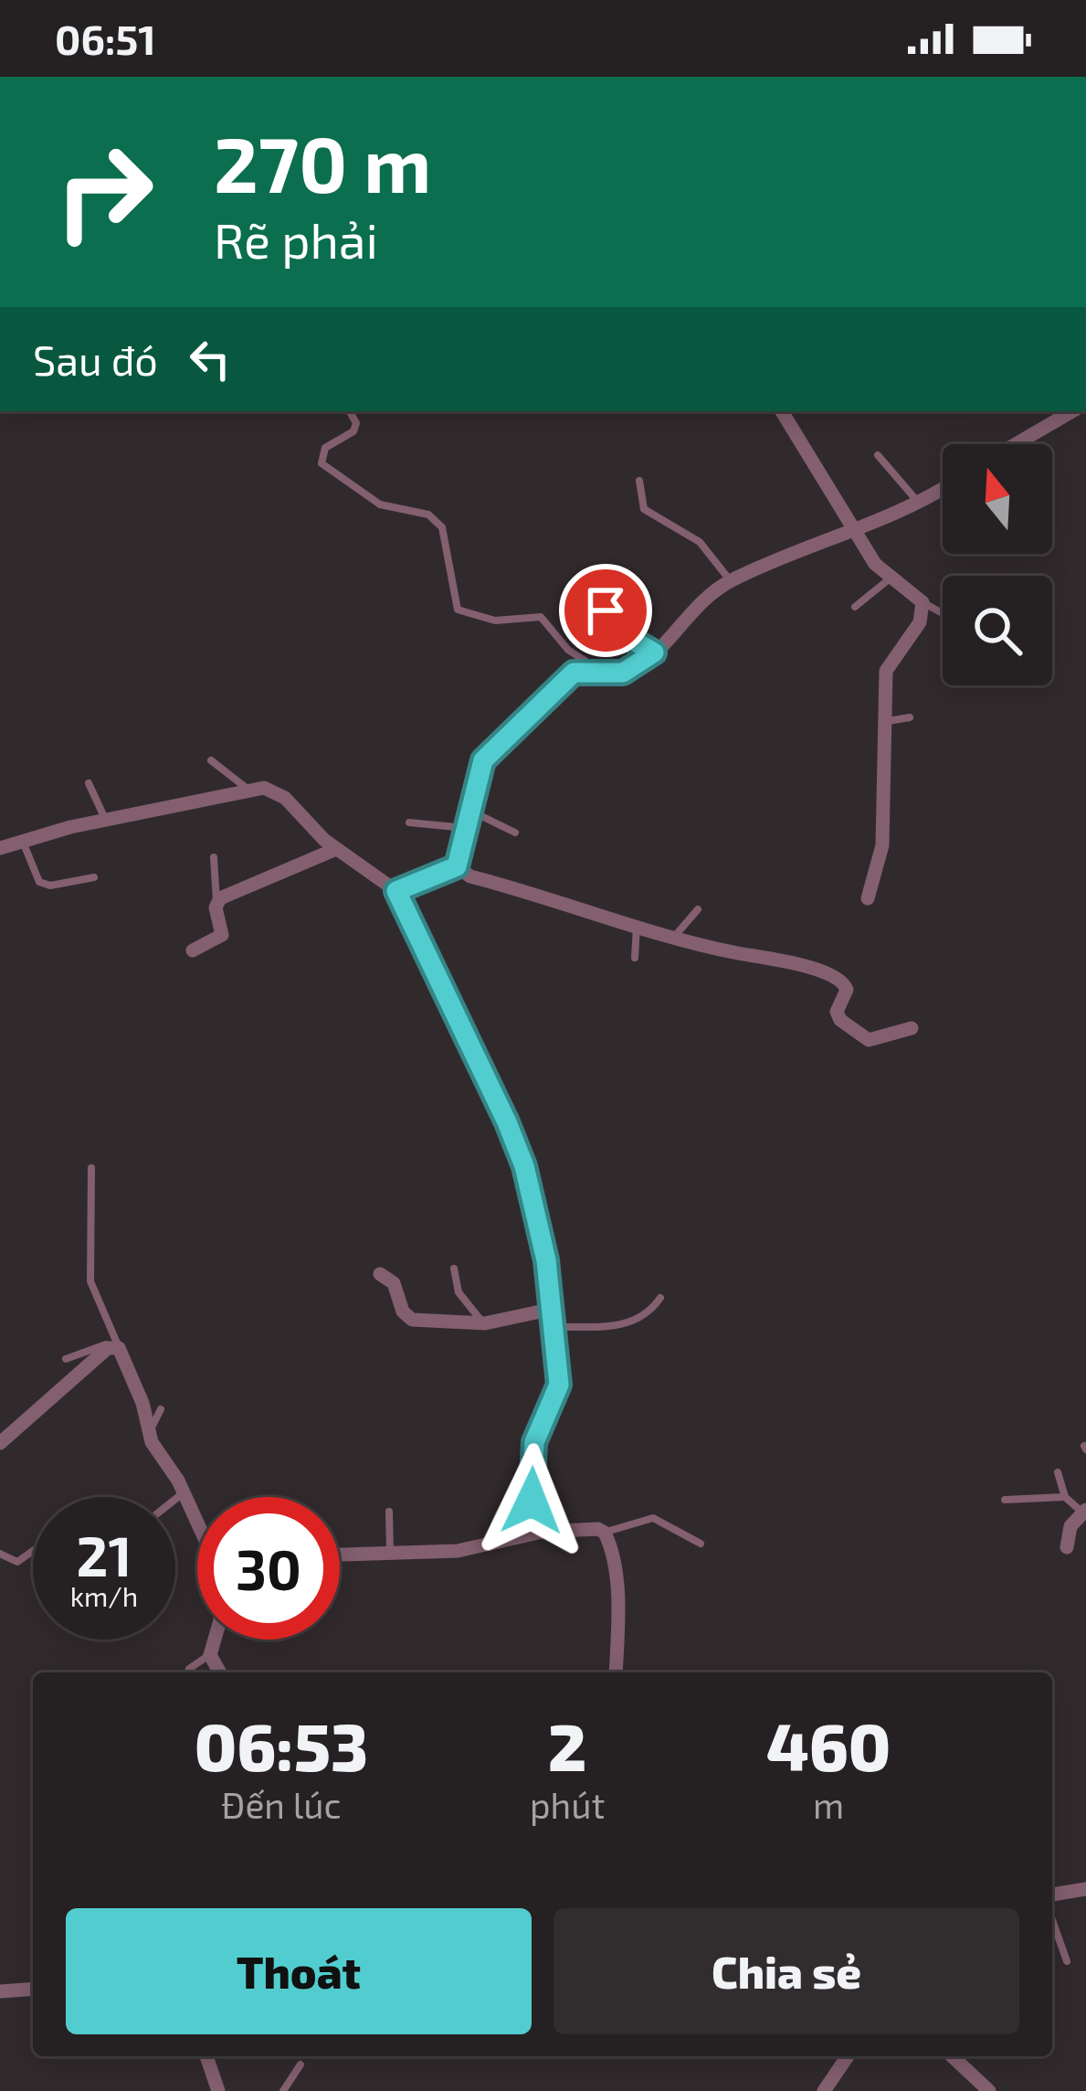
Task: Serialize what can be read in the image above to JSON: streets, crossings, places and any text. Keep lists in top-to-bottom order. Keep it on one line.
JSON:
{"north":"top","page":{"status":"06:51","turn":["270 m","Rẽ phải"],"then":"Sau đó","speed":"21 km/h","limit":"30","eta":["06:53","Đến lúc","2","phút","460","m"],"buttons":["Thoát","Chia sẻ"]}}
